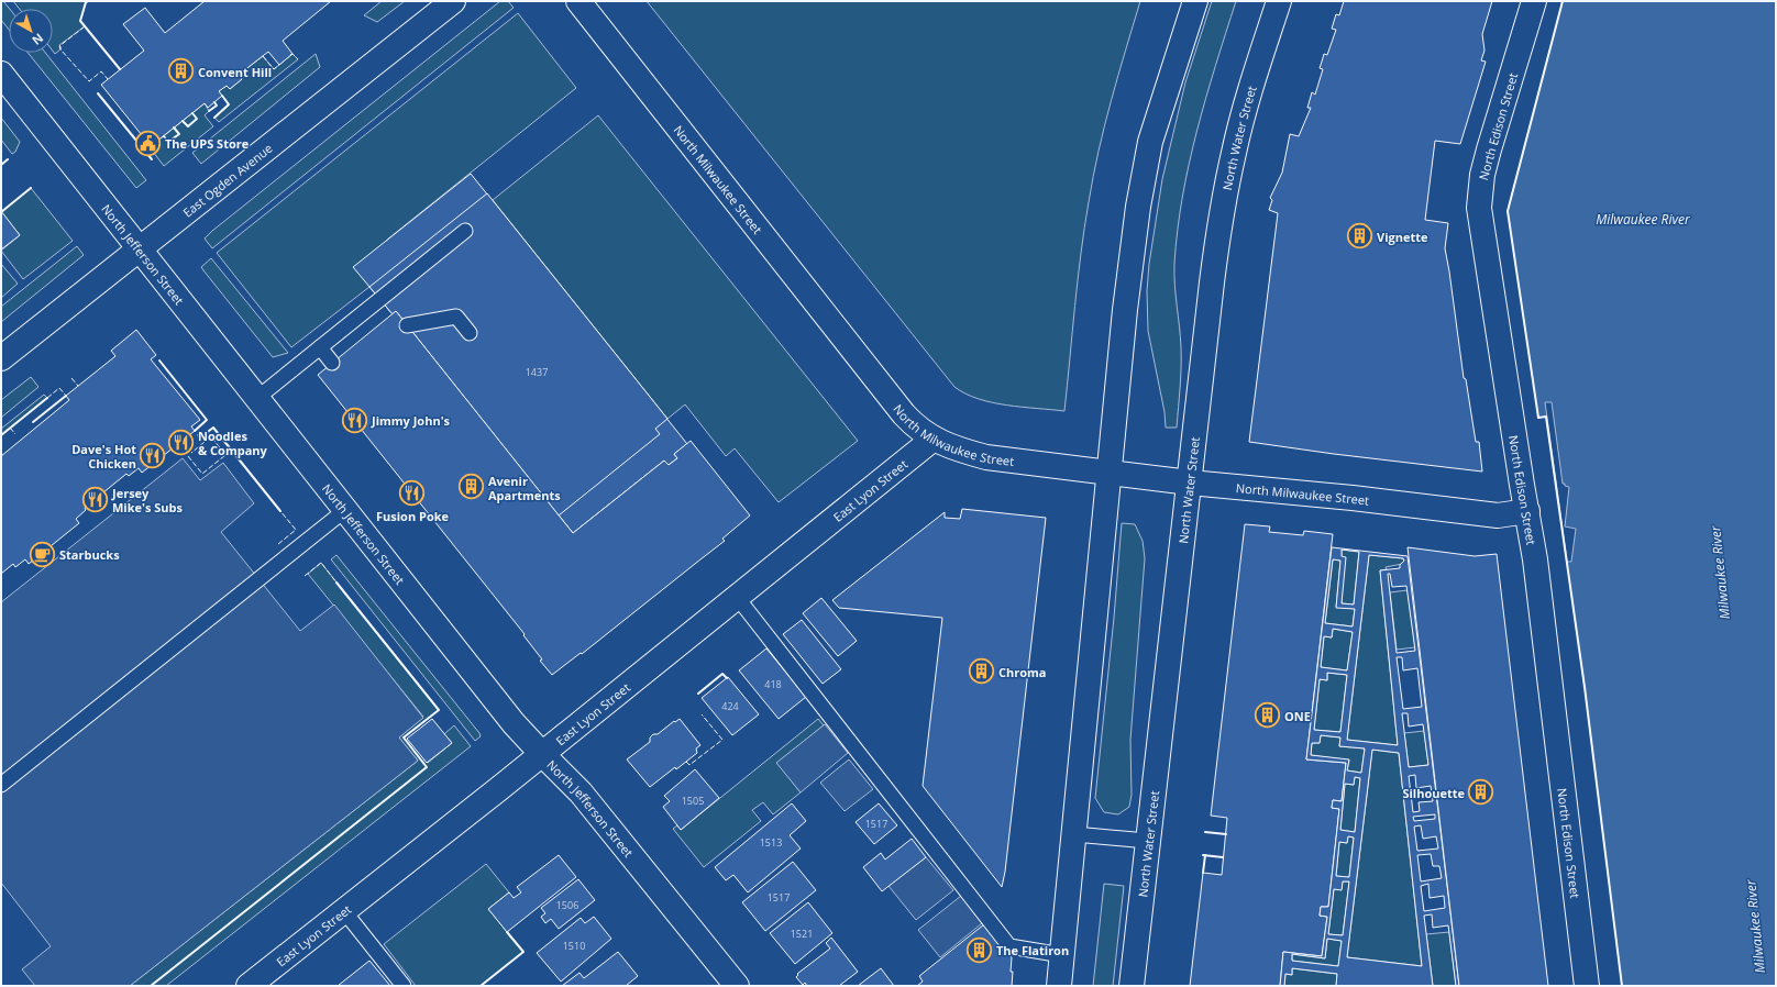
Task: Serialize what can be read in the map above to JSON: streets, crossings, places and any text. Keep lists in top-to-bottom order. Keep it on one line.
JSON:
{"streets":{"street":["North Edison Street","North Water Street","North Milwaukee Street","East Ogden Avenue","North Jefferson Street","East Lyon Street"]},"crossings":[["North Edison Street","North Milwaukee Street"],["North Water Street","North Milwaukee Street"],["North Milwaukee Street","East Lyon Street"],["East Ogden Avenue","North Jefferson Street"],["North Jefferson Street","East Lyon Street"]],"water":["Milwaukee River"],"places":{"building":["Convent Hill","Vignette","Avenir Apartments","Chroma","ONE","Silhouette","The Flatiron"],"public building":["The UPS Store"],"restaurant":["Jimmy John's","Noodles & Company","Dave's Hot Chicken","Fusion Poke","Jersey Mike's Subs"],"cafe":["Starbucks"]},"house_numbers":["1437","418","424","1505","1517","1513","1517","1506","1521","1510"],"north":"bottom right"}
